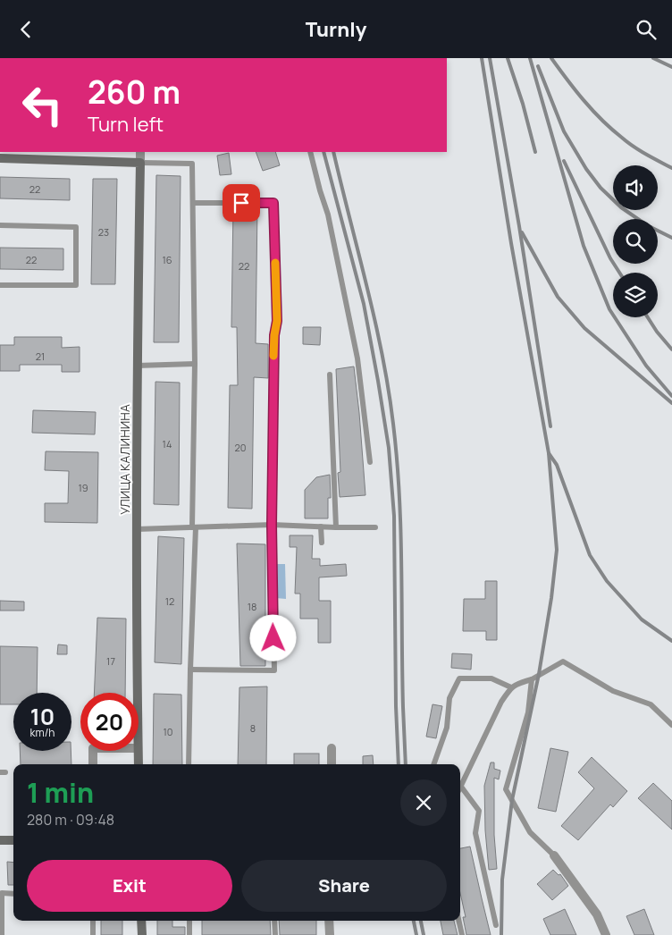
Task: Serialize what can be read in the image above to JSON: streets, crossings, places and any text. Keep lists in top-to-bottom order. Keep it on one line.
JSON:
{"streets":{"street":["УЛИЦА КАЛИНИНА"]},"house_numbers":["22","23","22","16","22","21","14","20","19","12","18","17","8","10"],"page":{"header":"Turnly","turn":["260 m","Turn left"],"speed":"10 km/h","limit":"20","heading":["1 min","280 m · 09:48"],"buttons":["Exit","Share"]}}
